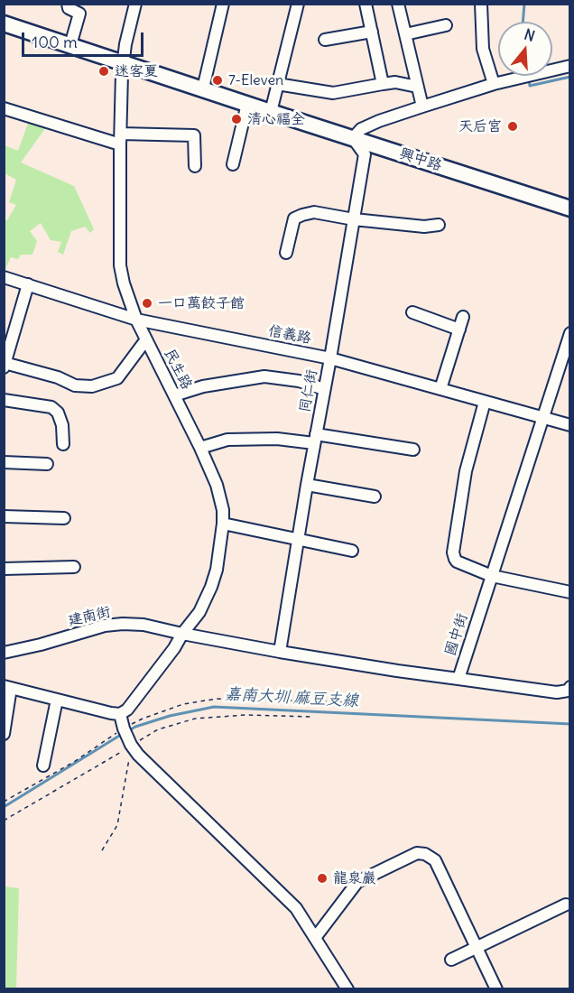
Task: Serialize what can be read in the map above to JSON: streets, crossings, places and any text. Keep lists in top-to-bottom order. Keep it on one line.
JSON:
{"streets":{"main road":["興中路"],"street":["信義路","民生路","同仁街","建南街","國中街"]},"crossings":[["興中路","民生路"],["興中路","同仁街"],["信義路","民生路"],["信義路","同仁街"],["信義路","國中街"],["民生路","建南街"],["民生路","國中街"],["同仁街","國中街"],["建南街","國中街"]],"water":["嘉南大圳 麻豆支線"],"places":["迷客夏","7-Eleven","清心福全","天后宮","一口萬餃子館","龍泉巖"],"scale_bar":"100 m","north":"top"}
